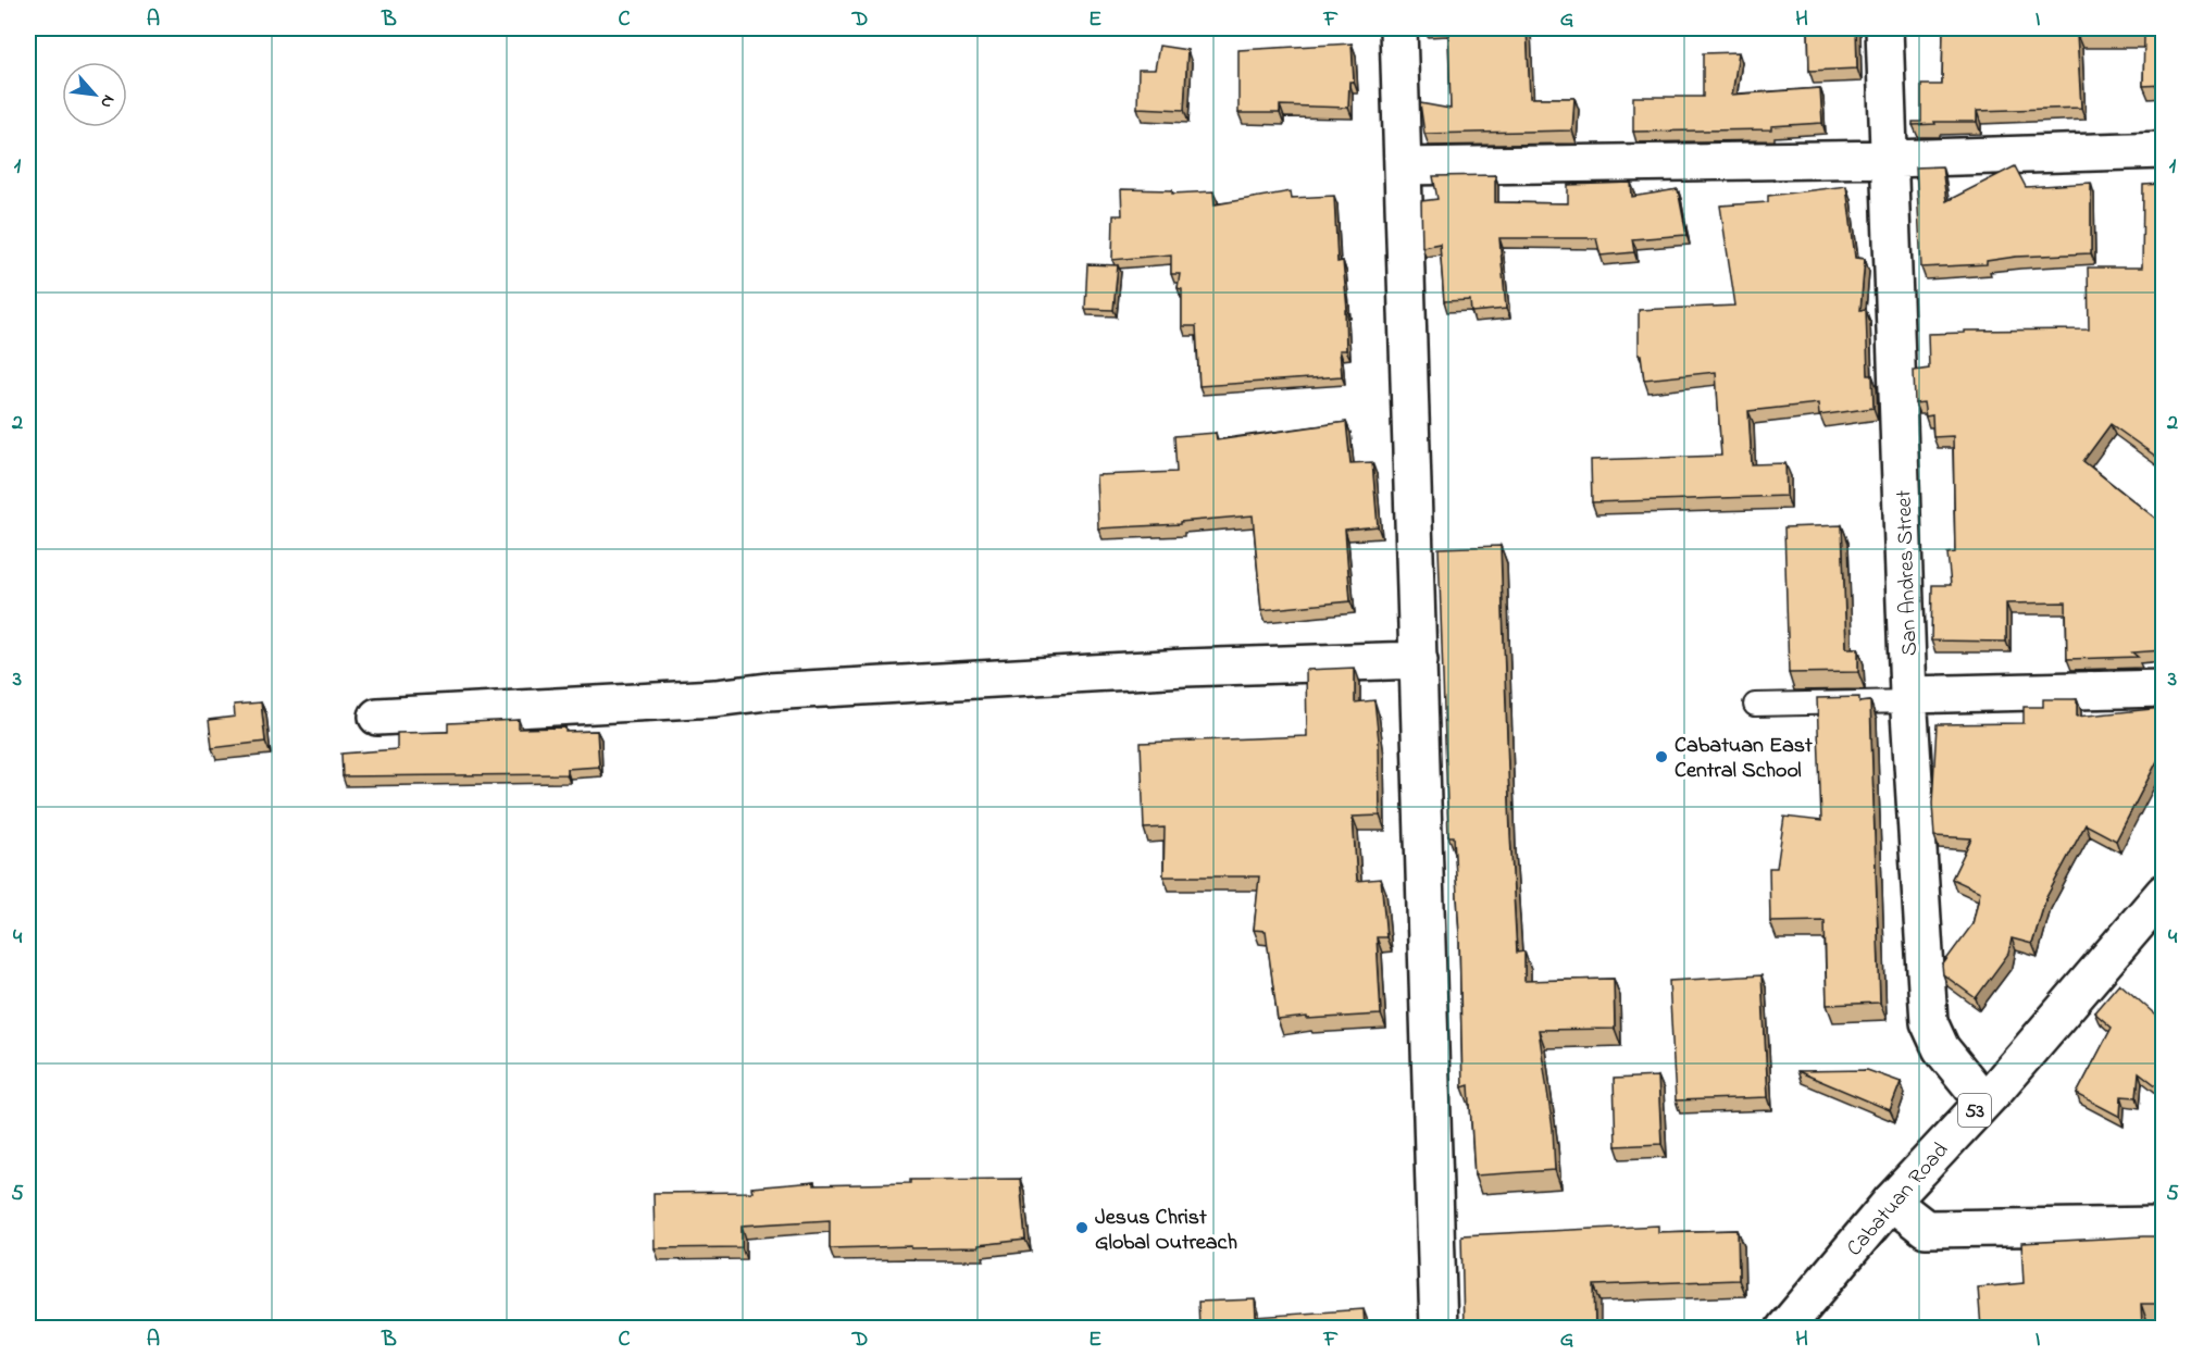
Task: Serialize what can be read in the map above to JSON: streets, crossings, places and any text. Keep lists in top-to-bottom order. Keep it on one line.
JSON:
{"streets":{"main road":["San Andres Street","53","Cabatuan Road"]},"crossings":[["San Andres Street","Cabatuan Road"]],"places":["Cabatuan East Central School","Jesus Christ Global Outreach"],"north":"bottom right","grid":{"columns":["A","B","C","D","E","F","G","H","I"],"rows":["1","2","3","4","5"]}}
